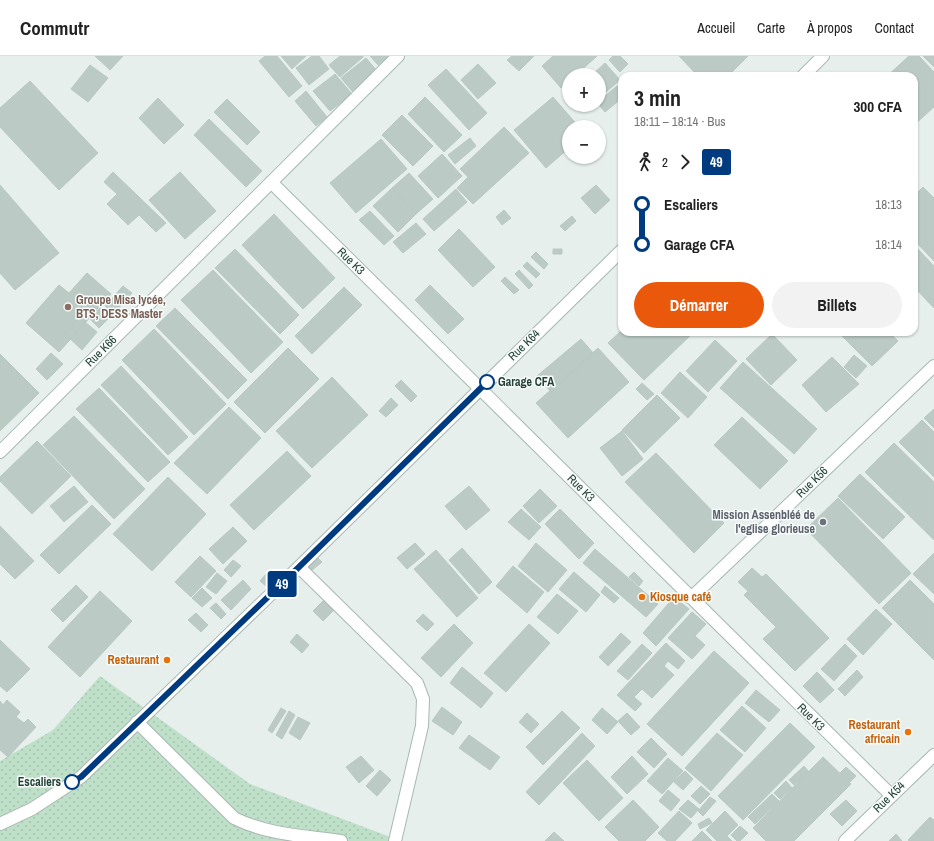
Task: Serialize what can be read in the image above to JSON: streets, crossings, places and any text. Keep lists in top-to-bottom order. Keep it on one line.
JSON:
{"streets":{"street":["Rue K3","Rue K64","Rue K66","Rue K56","Rue K54"]},"crossings":[["Rue K3","Rue K64"],["Rue K3","Rue K66"],["Rue K3","Rue K56"],["Rue K3","Rue K54"]],"places":["Groupe Misa lycée, BTS, DESS Master","Garage CFA","Mission Assenbléé de l'eglise glorieuse","Kiosque café","Restaurant","Restaurant africain","Escaliers"],"lines":["bus line 49"],"page":{"header":"Commutr","nav":["Accueil","Carte","À propos","Contact"],"on_map":"49","map_buttons":["+","−"],"heading":["3 min","18:11 – 18:14 · Bus","300 CFA"],"legs":["2","49"],"list":[{"name":"Escaliers","value":"18:13"},{"name":"Garage CFA","value":"18:14"}],"buttons":["Démarrer","Billets"]}}
